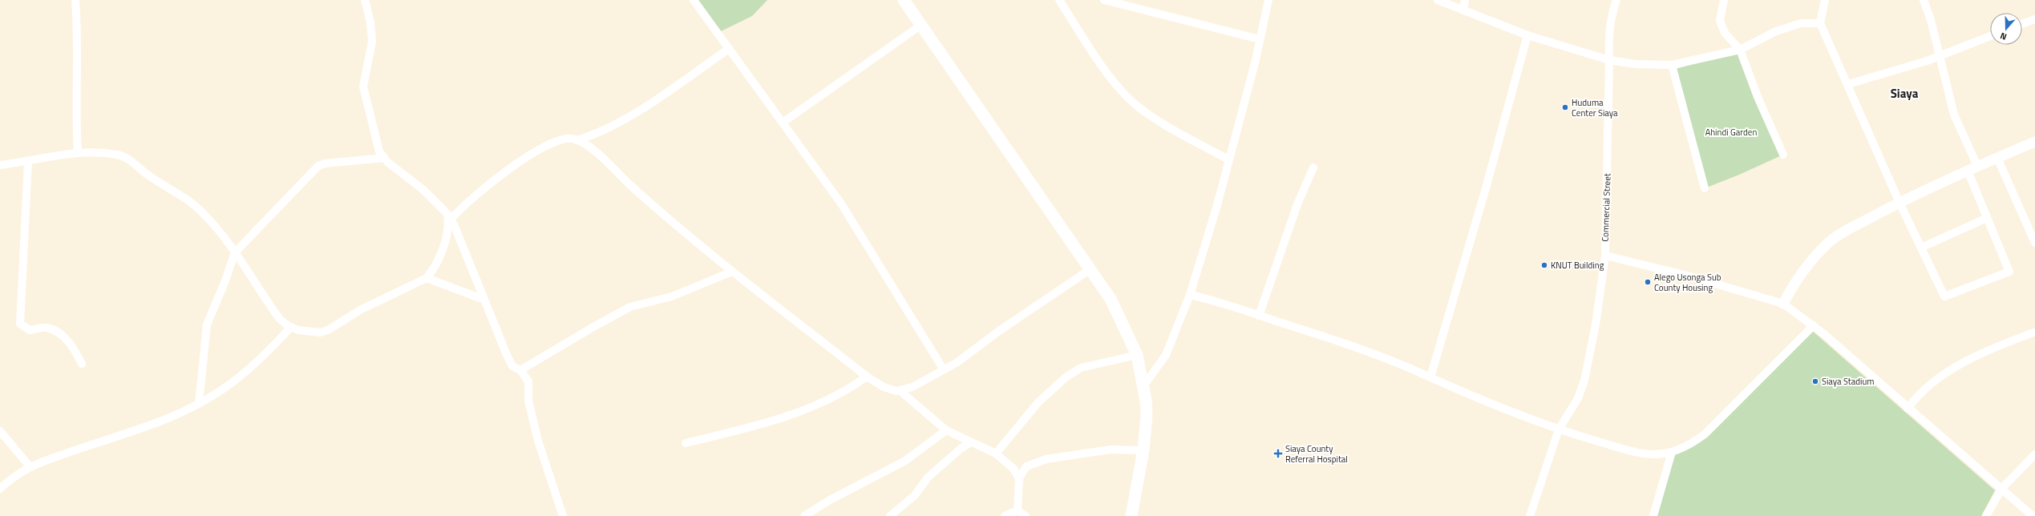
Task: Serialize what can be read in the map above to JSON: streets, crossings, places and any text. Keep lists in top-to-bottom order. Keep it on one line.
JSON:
{"streets":{"street":["Commercial Street"]},"districts":["Siaya"],"parks":["Ahindi Garden"],"places":{"other":["Huduma Center Siaya","KNUT Building","Alego Usonga Sub County Housing","Siaya Stadium"],"health":["Siaya County Referral Hospital"]},"north":"bottom"}
